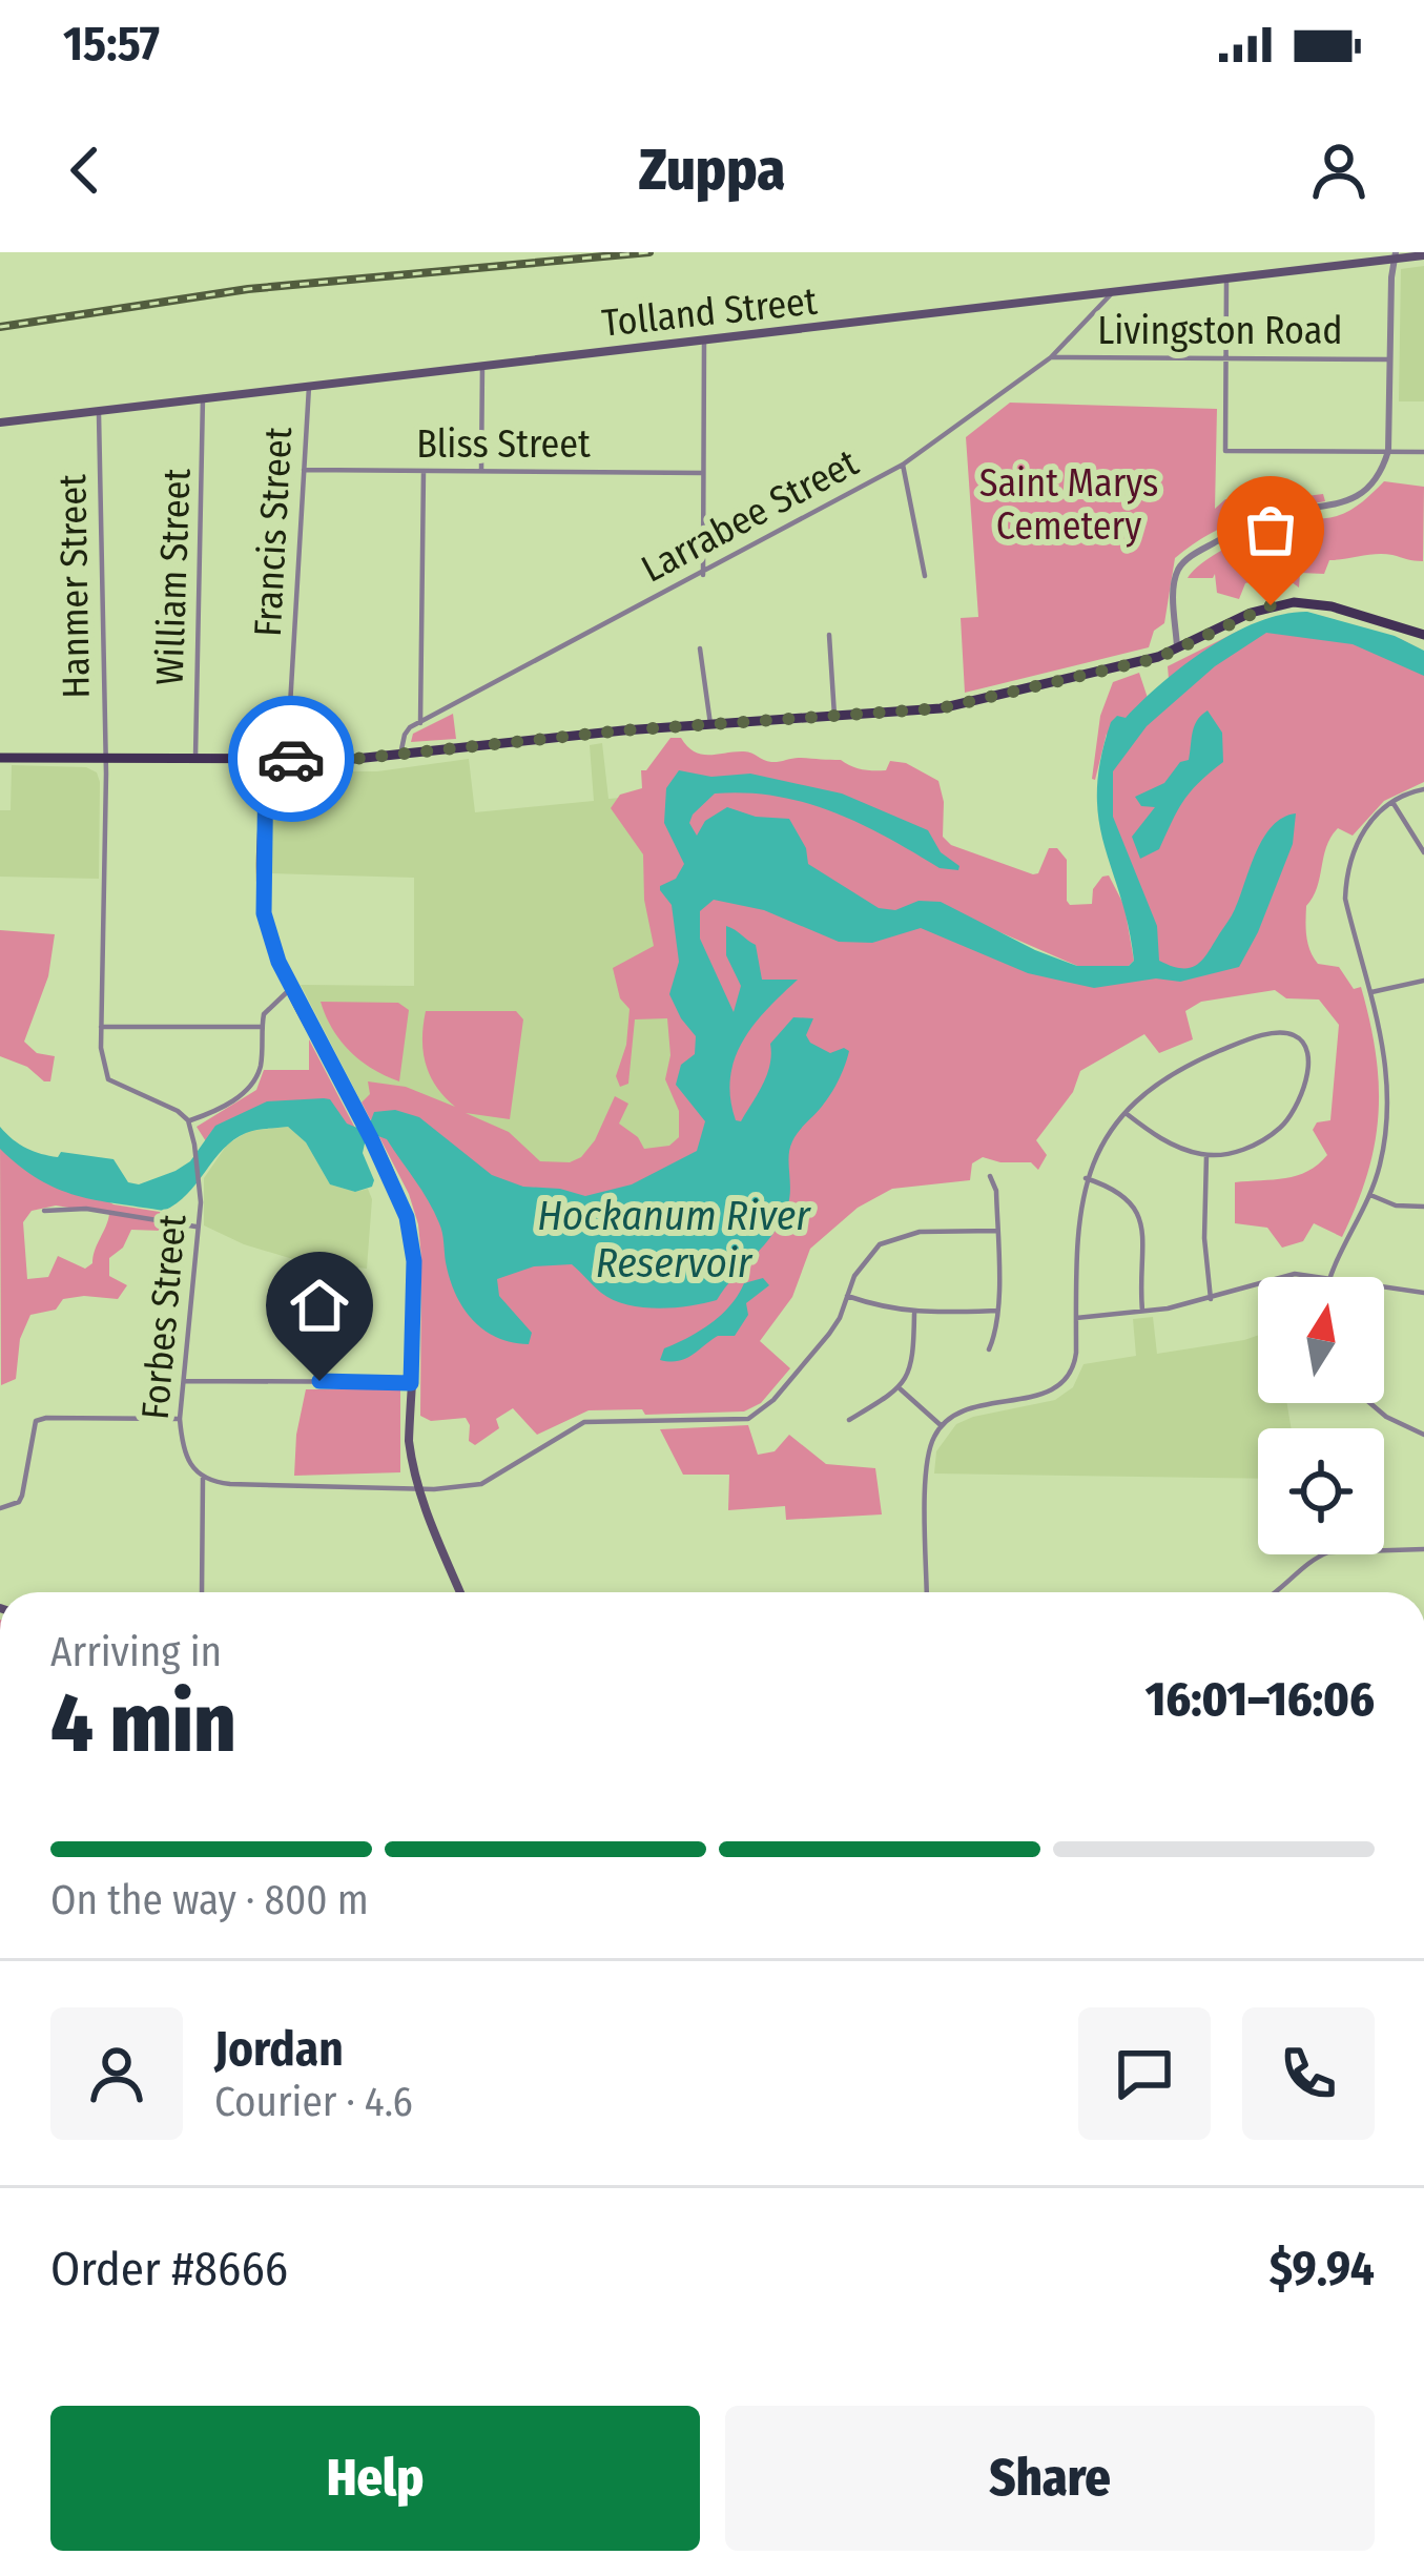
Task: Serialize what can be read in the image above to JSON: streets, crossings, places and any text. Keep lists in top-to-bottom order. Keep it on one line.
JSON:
{"streets":{"main road":["Tolland Street"],"street":["Livingston Road","Bliss Street","Larrabee Street","Francis Street","William Street","Hanmer Street","Forbes Street"]},"crossings":[["Tolland Street","Larrabee Street"],["Tolland Street","Francis Street"],["Tolland Street","William Street"],["Tolland Street","Hanmer Street"],["Livingston Road","Larrabee Street"],["Bliss Street","Francis Street"],["Hanmer Street","Forbes Street"]],"water":["Hockanum River Reservoir"],"parks":["Saint Marys Cemetery"],"north":"top","page":{"status":"15:57","header":"Zuppa","heading":["4 min","Arriving in","16:01–16:06"],"panel":["Jordan","Courier · 4.6","Order #8666","$9.94"],"bar":"On the way · 800 m","buttons":["Help","Share"]}}
